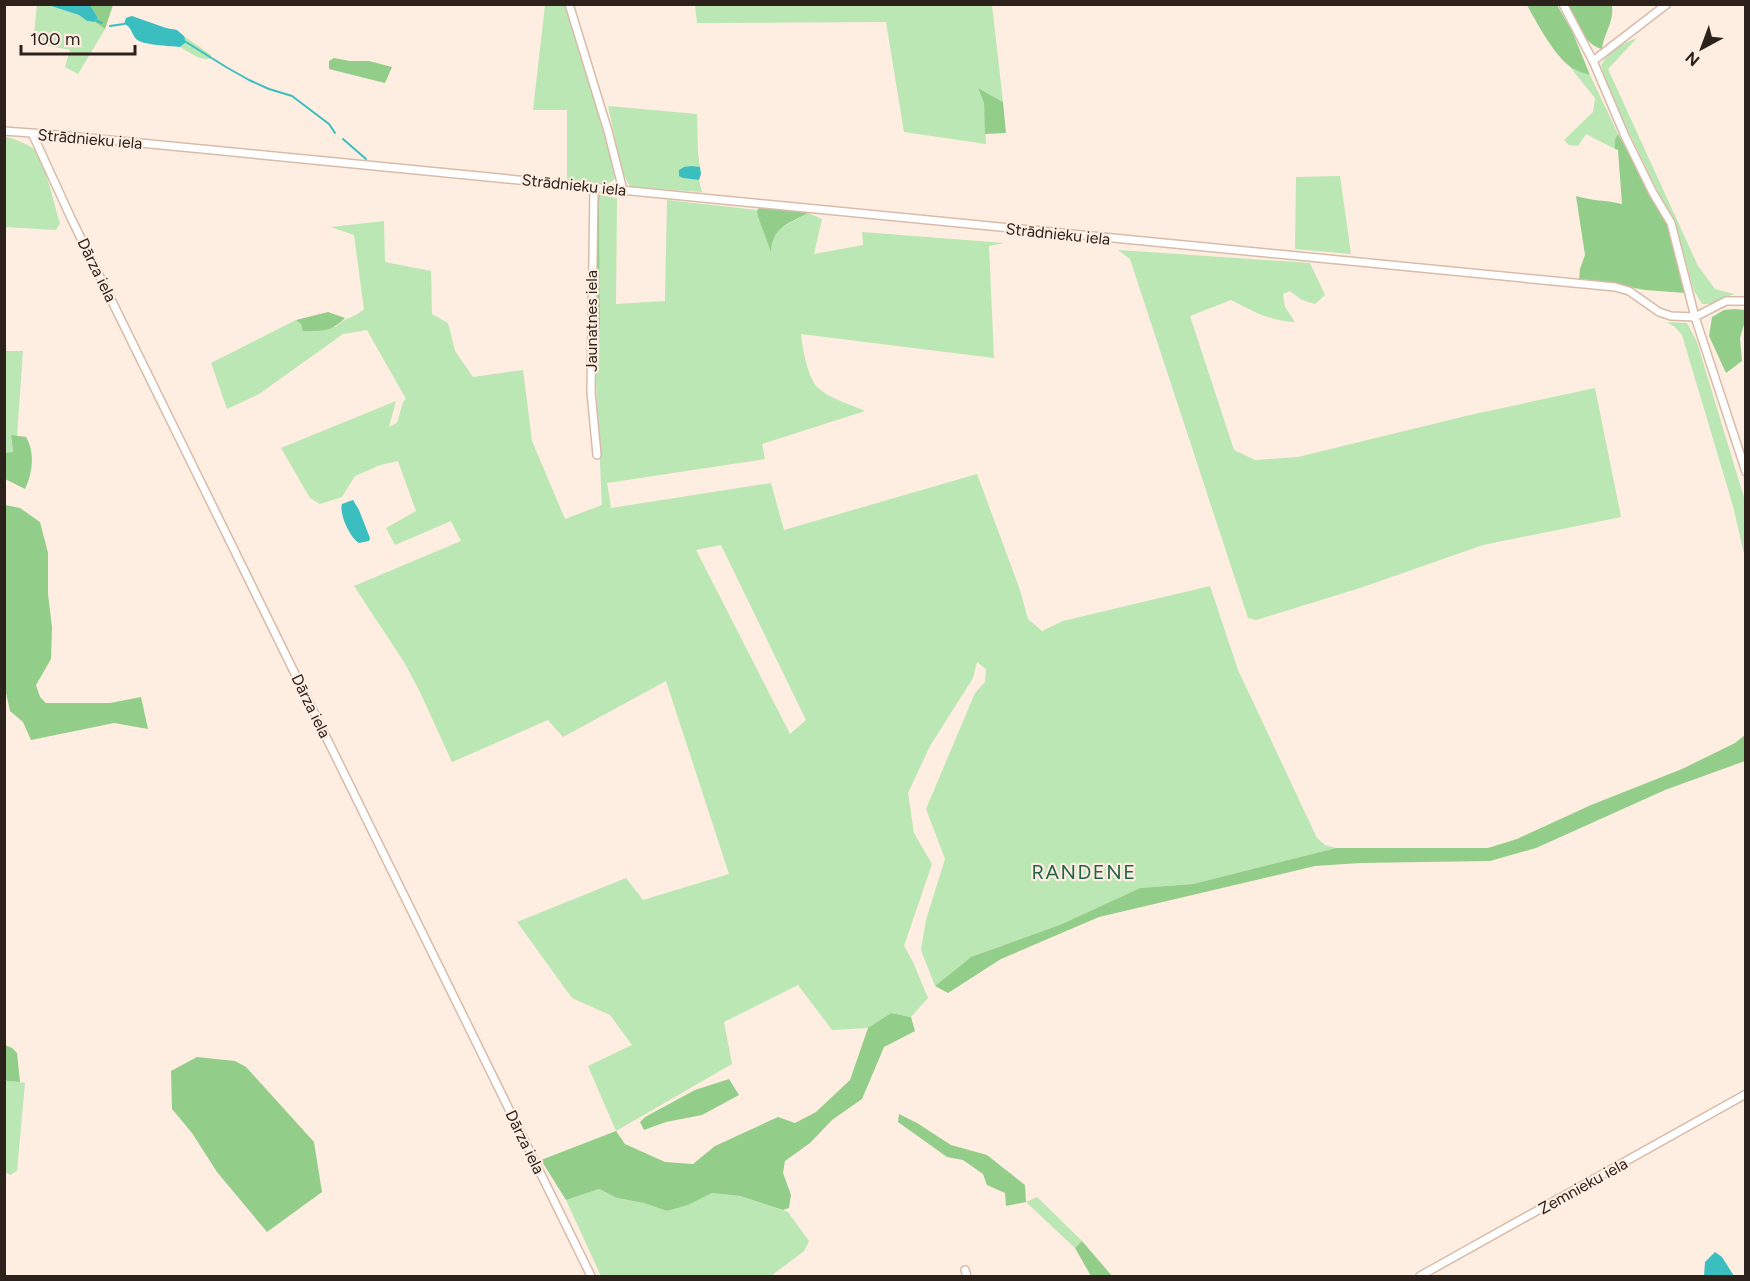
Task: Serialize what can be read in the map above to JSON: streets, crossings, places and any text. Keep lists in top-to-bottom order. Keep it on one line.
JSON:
{"streets":{"street":["Strādnieku iela","Dārza iela","Jaunatnes iela","Zemnieku iela"]},"crossings":[["Strādnieku iela","Dārza iela"],["Strādnieku iela","Jaunatnes iela"]],"districts":["RANDENE"],"scale_bar":"100 m","north":"bottom left"}
